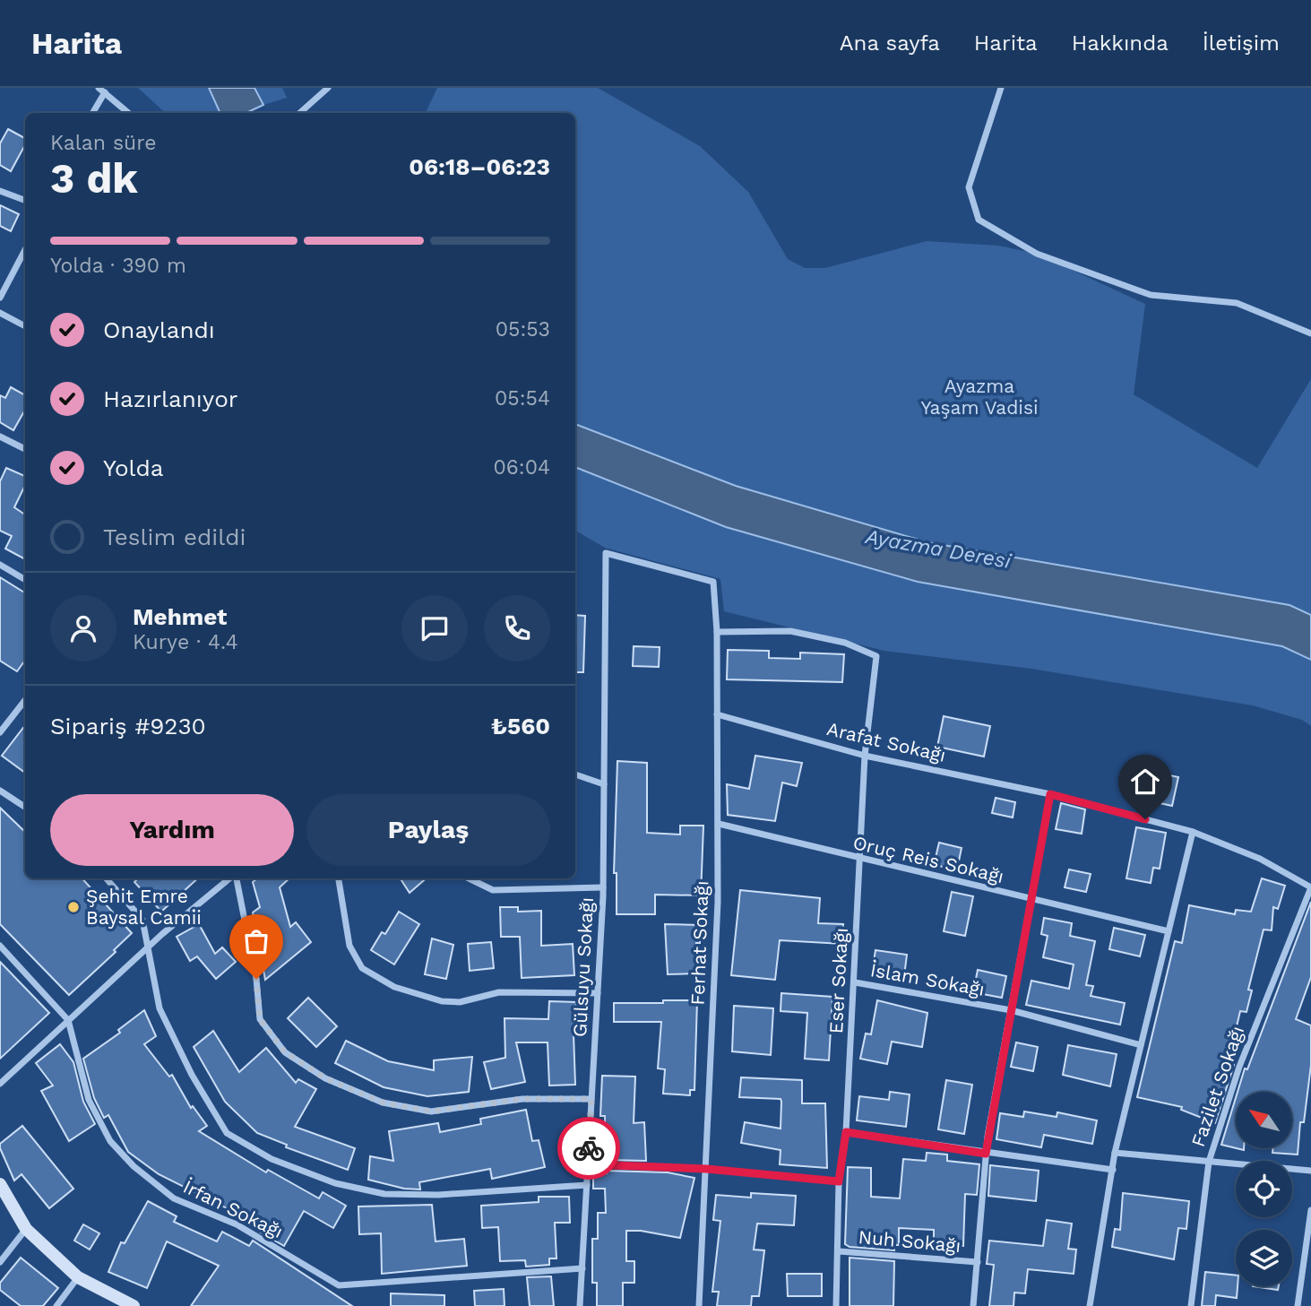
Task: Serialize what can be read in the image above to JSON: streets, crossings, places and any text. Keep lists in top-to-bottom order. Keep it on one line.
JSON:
{"streets":{"street":["Arafat Sokağı","Oruç Reis Sokağı","Ferhat Sokağı","Gülsuyu Sokağı","İslam Sokağı","Eser Sokağı","Fazilet Sokağı","İrfan Sokağı","Nuh Sokağı"]},"crossings":[["Arafat Sokağı","Ferhat Sokağı"],["Arafat Sokağı","Eser Sokağı"],["Arafat Sokağı","Fazilet Sokağı"],["Oruç Reis Sokağı","Ferhat Sokağı"],["Oruç Reis Sokağı","Eser Sokağı"],["Ferhat Sokağı","Gülsuyu Sokağı"],["Ferhat Sokağı","Eser Sokağı"],["Gülsuyu Sokağı","İrfan Sokağı"],["İslam Sokağı","Eser Sokağı"],["Eser Sokağı","Nuh Sokağı"]],"water":["Ayazma Deresi"],"parks":["Ayazma Yaşam Vadisi"],"places":["Şehit Emre Baysal Camii"],"north":"top left","page":{"header":"Harita","nav":["Ana sayfa","Harita","Hakkında","İletişim"],"heading":["3 dk","Kalan süre","06:18–06:23"],"panel":["Mehmet","Kurye · 4.4","Sipariş #9230","₺560"],"bar":"Yolda · 390 m","list":[["Onaylandı","05:53"],["Hazırlanıyor","05:54"],["Yolda","06:04"],"Teslim edildi"],"buttons":["Yardım","Paylaş"]}}
